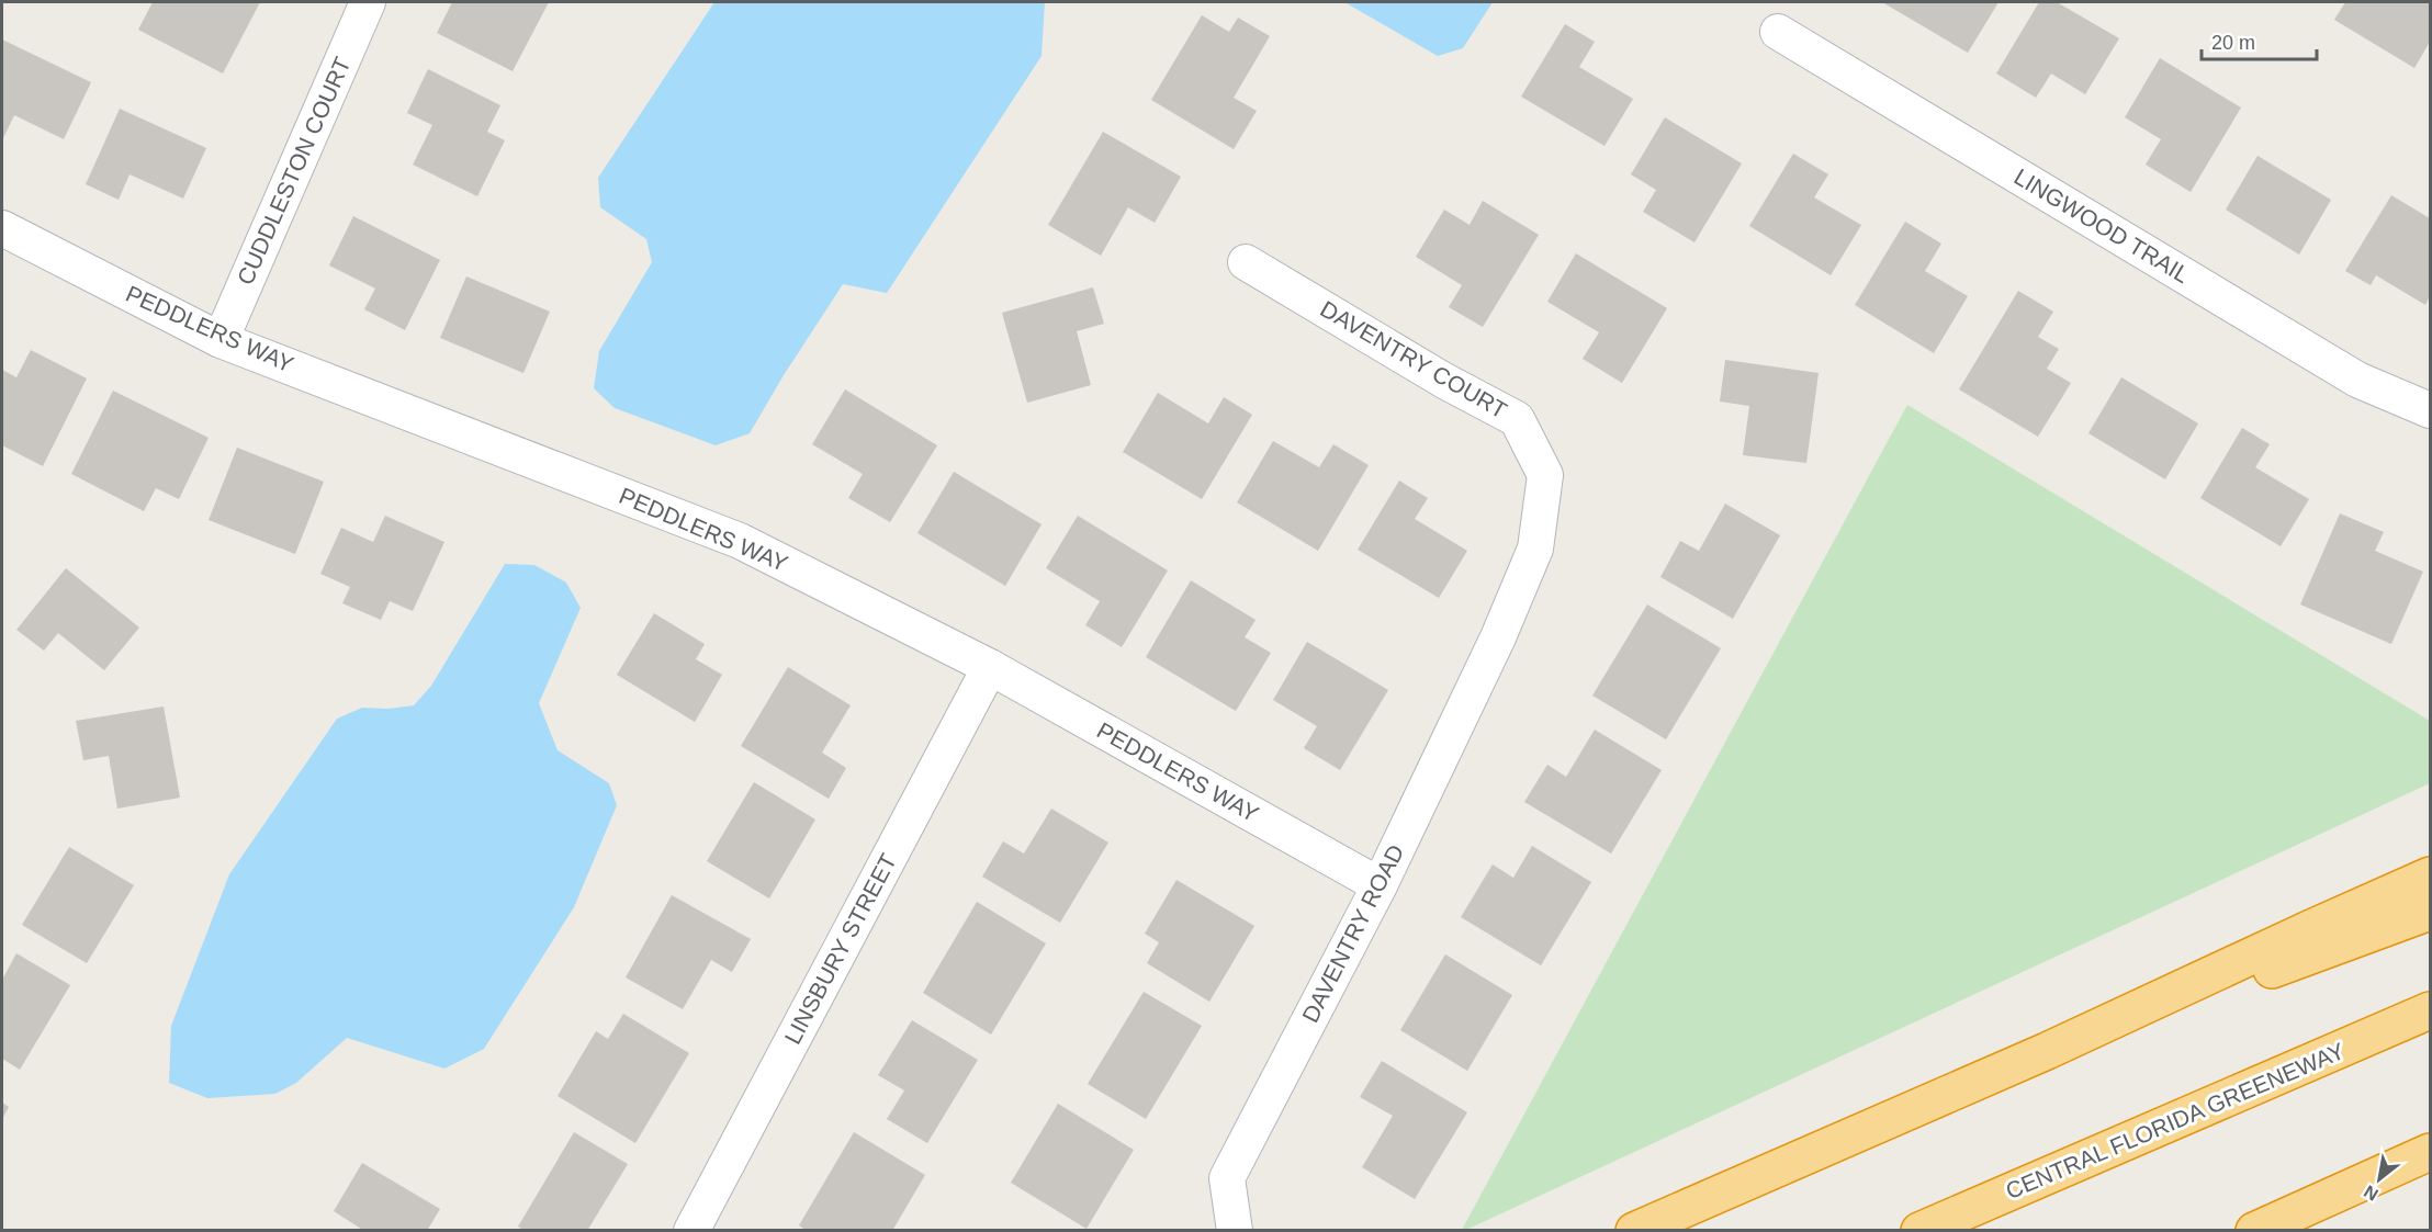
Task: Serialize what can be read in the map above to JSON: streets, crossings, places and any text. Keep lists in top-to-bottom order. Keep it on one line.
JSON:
{"streets":{"highway":["CENTRAL FLORIDA GREENEWAY"],"street":["CUDDLESTON COURT","LINGWOOD TRAIL","PEDDLERS WAY","DAVENTRY COURT","DAVENTRY ROAD","LINSBURY STREET"]},"crossings":[["CUDDLESTON COURT","PEDDLERS WAY"],["PEDDLERS WAY","DAVENTRY ROAD"],["PEDDLERS WAY","LINSBURY STREET"],["DAVENTRY COURT","DAVENTRY ROAD"]],"scale_bar":"20 m","north":"bottom left"}
